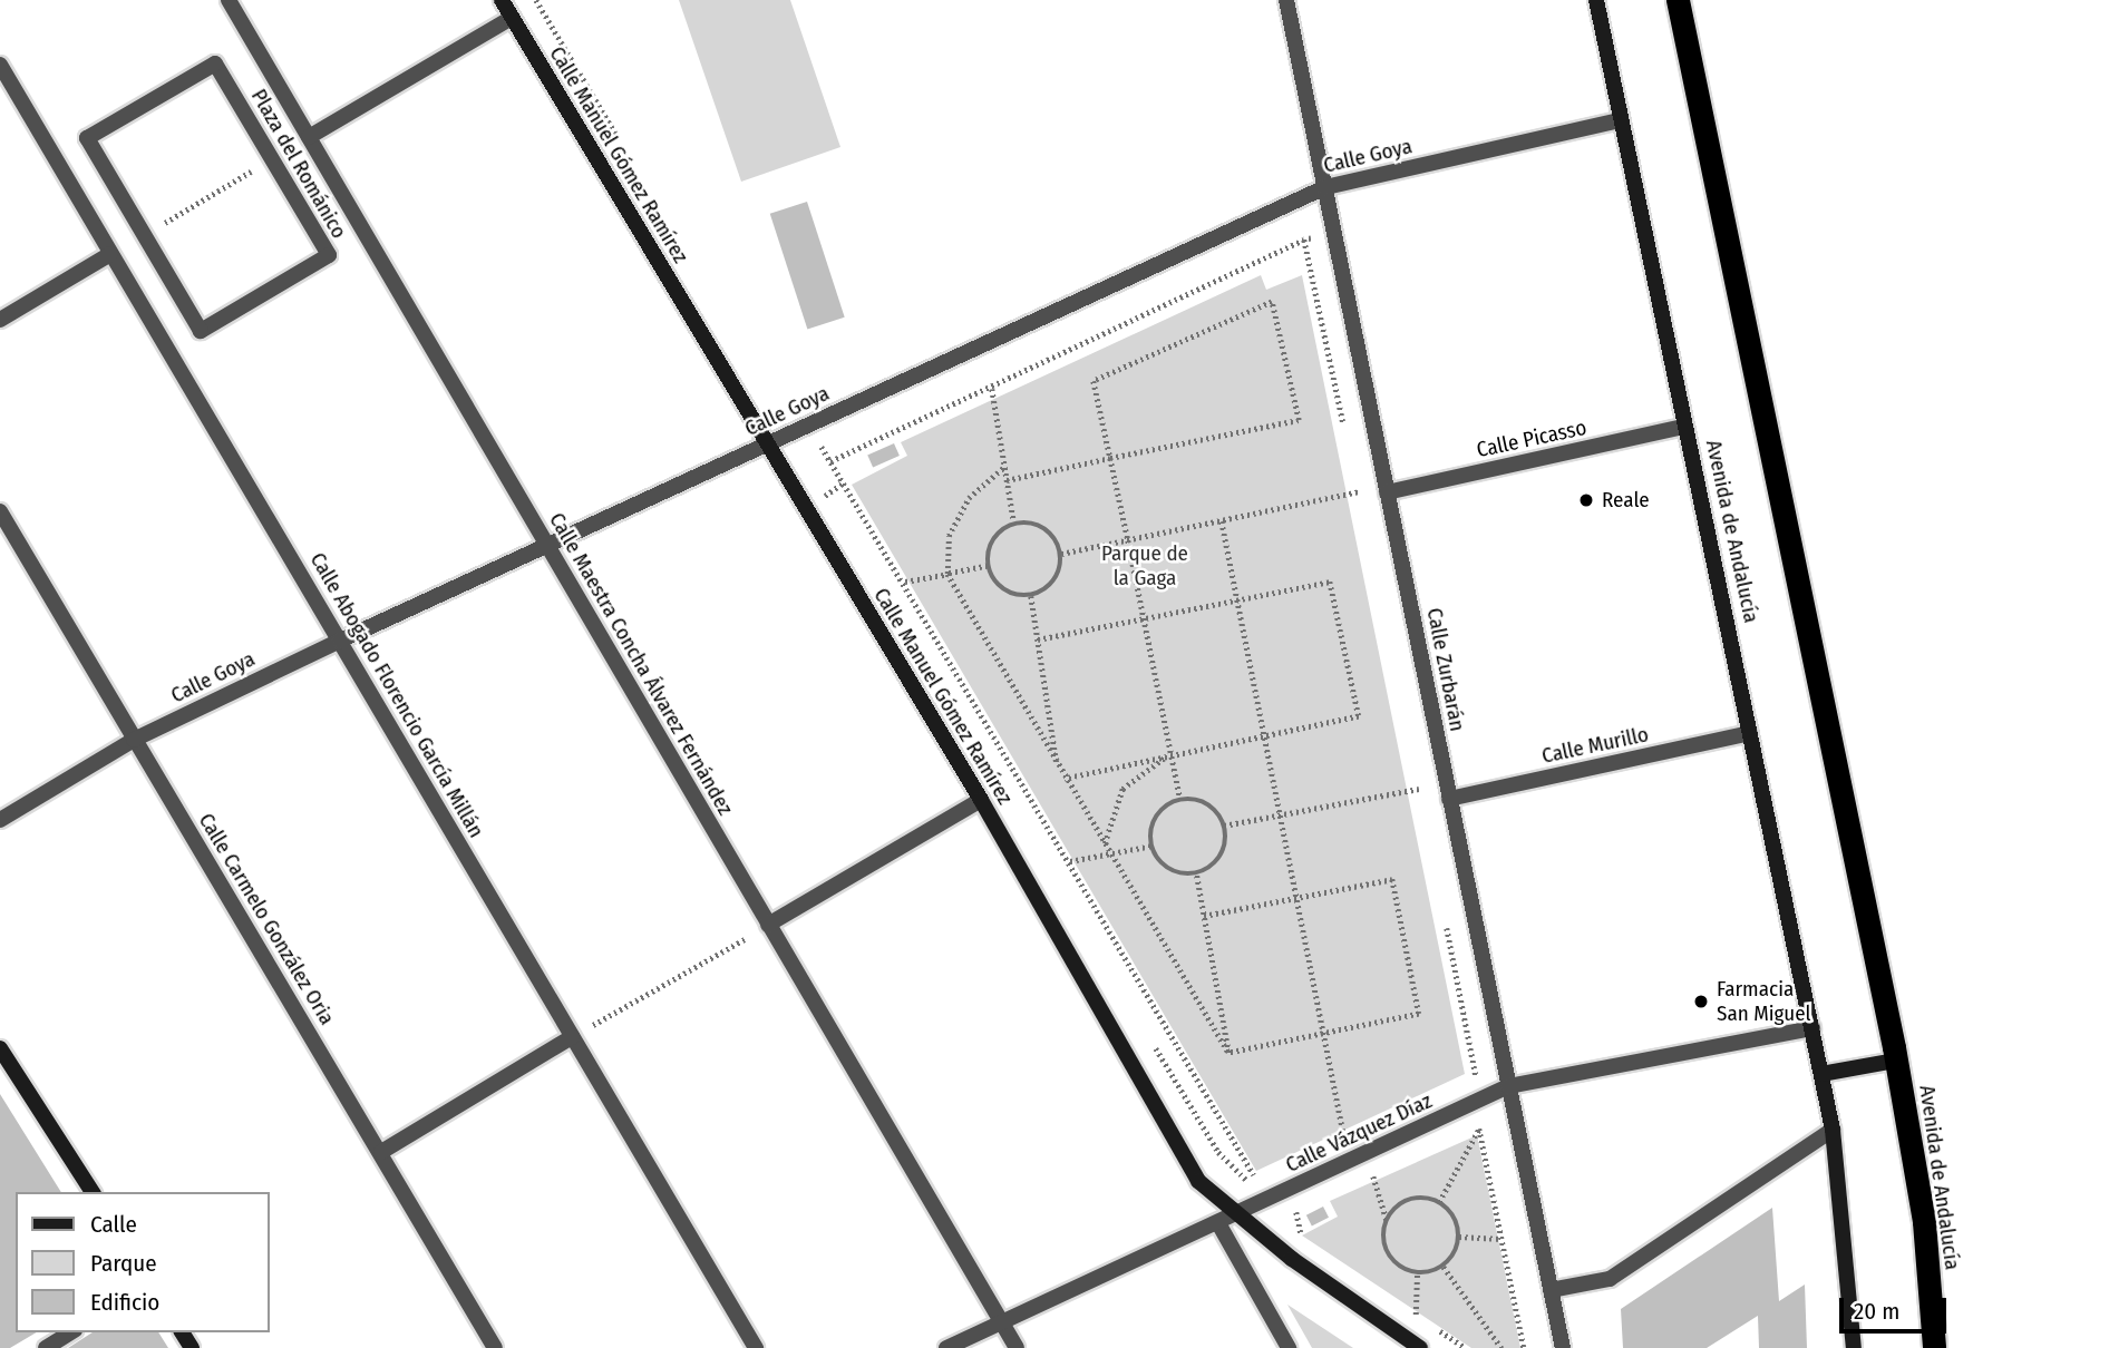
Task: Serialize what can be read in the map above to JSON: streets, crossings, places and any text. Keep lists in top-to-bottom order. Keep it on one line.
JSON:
{"streets":{"highway":["Avenida de Andalucía"],"street":["Calle Manuel Gómez Ramírez","Calle Goya","Plaza del Románico","Calle Picasso","Calle Maestra Concha Álvarez Fernández","Calle Zurbarán","Calle Abogado Florencio García Millán","Calle Murillo","Calle Carmelo González Oria","Calle Vázquez Díaz"]},"crossings":[["Calle Manuel Gómez Ramírez","Calle Goya"],["Calle Manuel Gómez Ramírez","Calle Vázquez Díaz"],["Calle Goya","Avenida de Andalucía"],["Calle Goya","Calle Maestra Concha Álvarez Fernández"],["Calle Goya","Calle Zurbarán"],["Calle Goya","Calle Abogado Florencio García Millán"],["Calle Goya","Calle Carmelo González Oria"],["Calle Picasso","Avenida de Andalucía"],["Calle Picasso","Calle Zurbarán"],["Avenida de Andalucía","Calle Murillo"],["Avenida de Andalucía","Calle Vázquez Díaz"],["Calle Maestra Concha Álvarez Fernández","Calle Vázquez Díaz"],["Calle Zurbarán","Calle Murillo"],["Calle Zurbarán","Calle Vázquez Díaz"]],"parks":["Parque de la Gaga"],"places":["Reale","Farmacia San Miguel"],"legend":["Calle","Parque","Edificio"],"scale_bar":"20 m"}
